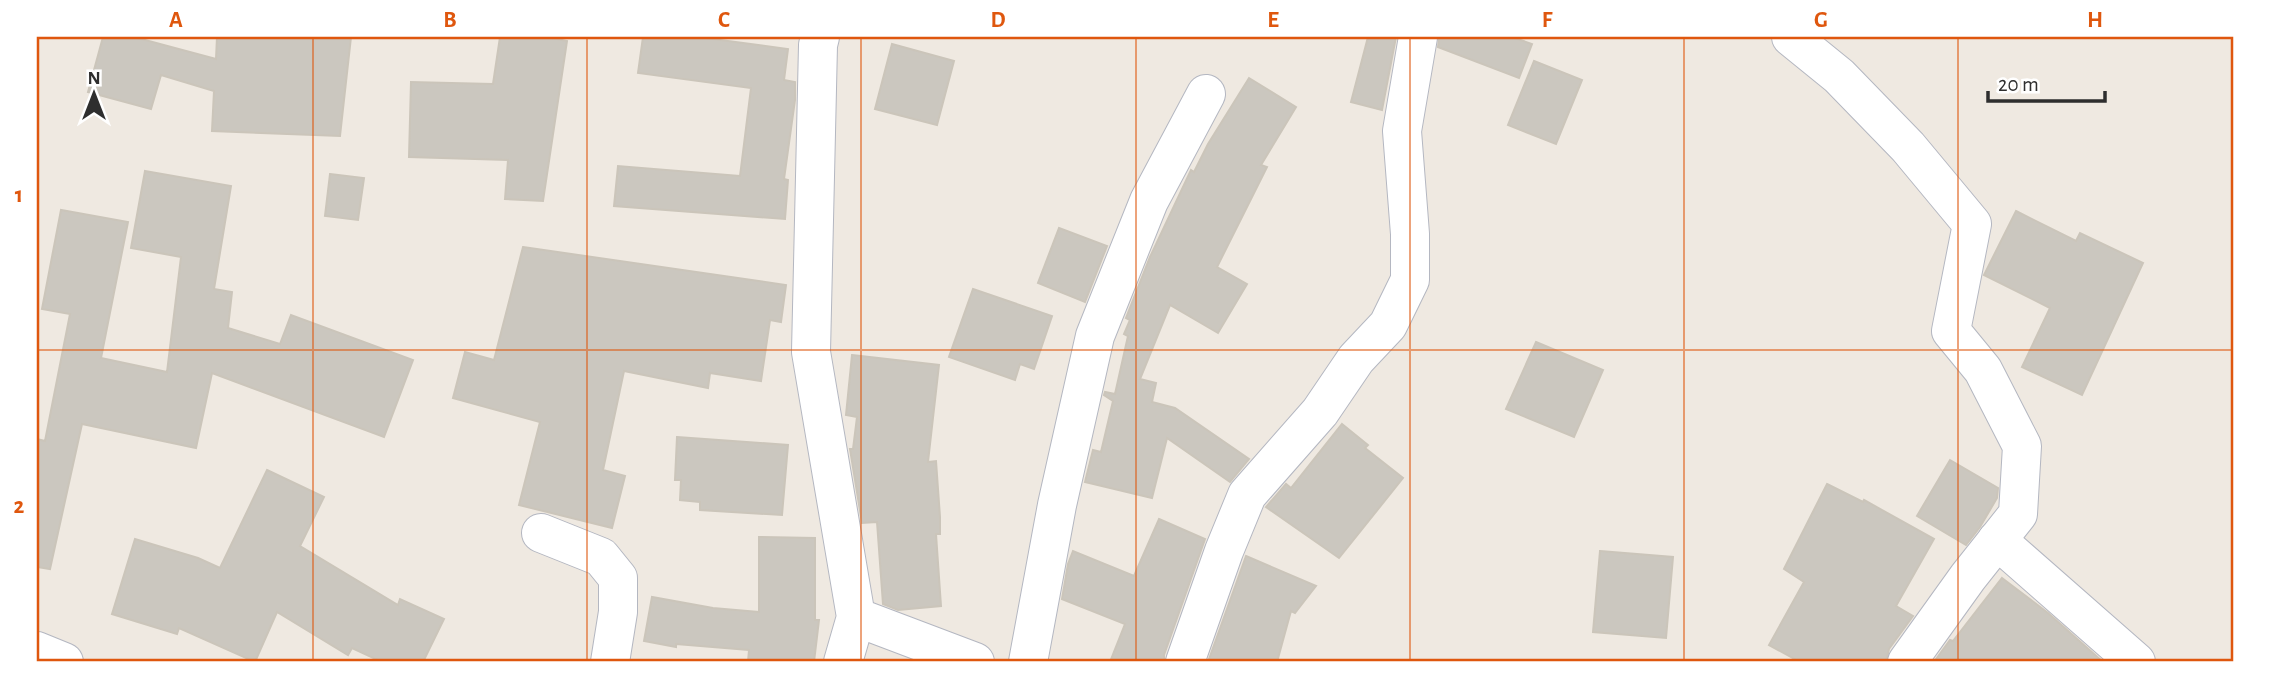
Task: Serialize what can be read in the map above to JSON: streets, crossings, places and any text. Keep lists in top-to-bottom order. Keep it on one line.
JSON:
{"scale_bar":"20 m","north":"top","grid":{"columns":["A","B","C","D","E","F","G","H"],"rows":["1","2"]}}
